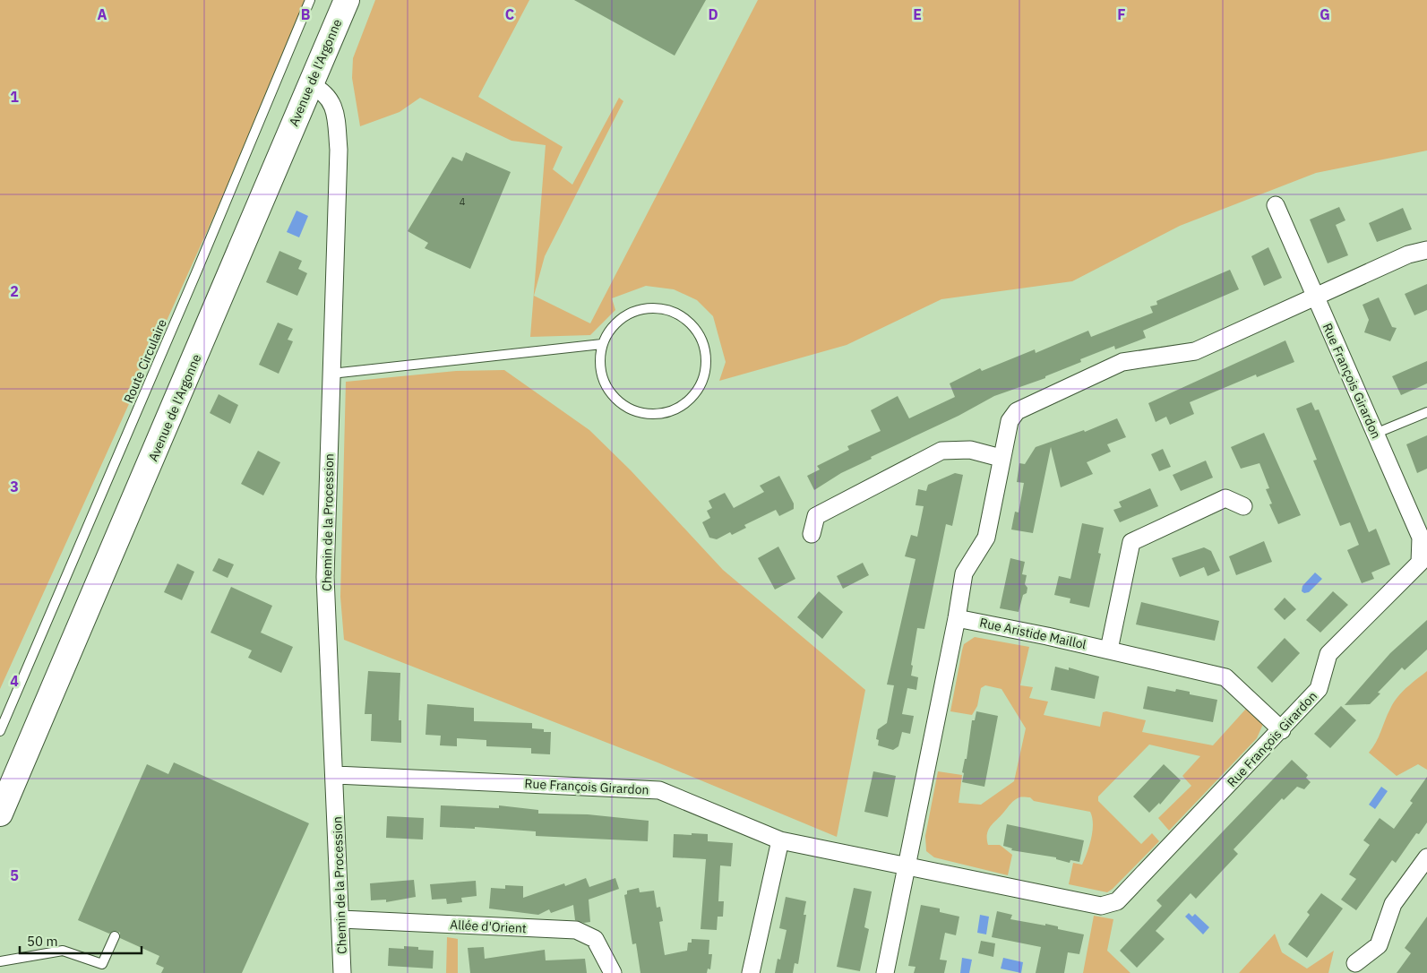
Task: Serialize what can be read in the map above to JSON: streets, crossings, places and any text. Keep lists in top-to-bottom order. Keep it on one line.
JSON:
{"streets":{"main road":["Avenue de l'Argonne"],"street":["Rue François Girardon","Chemin de la Procession","Rue Aristide Maillol","Allée d'Orient"],"lane":["Route Circulaire"]},"crossings":[["Avenue de l'Argonne","Chemin de la Procession"],["Rue François Girardon","Chemin de la Procession"],["Rue François Girardon","Rue Aristide Maillol"],["Chemin de la Procession","Allée d'Orient"]],"house_numbers":["4"],"scale_bar":"50 m","grid":{"columns":["A","B","C","D","E","F","G"],"rows":["1","2","3","4","5"]}}
